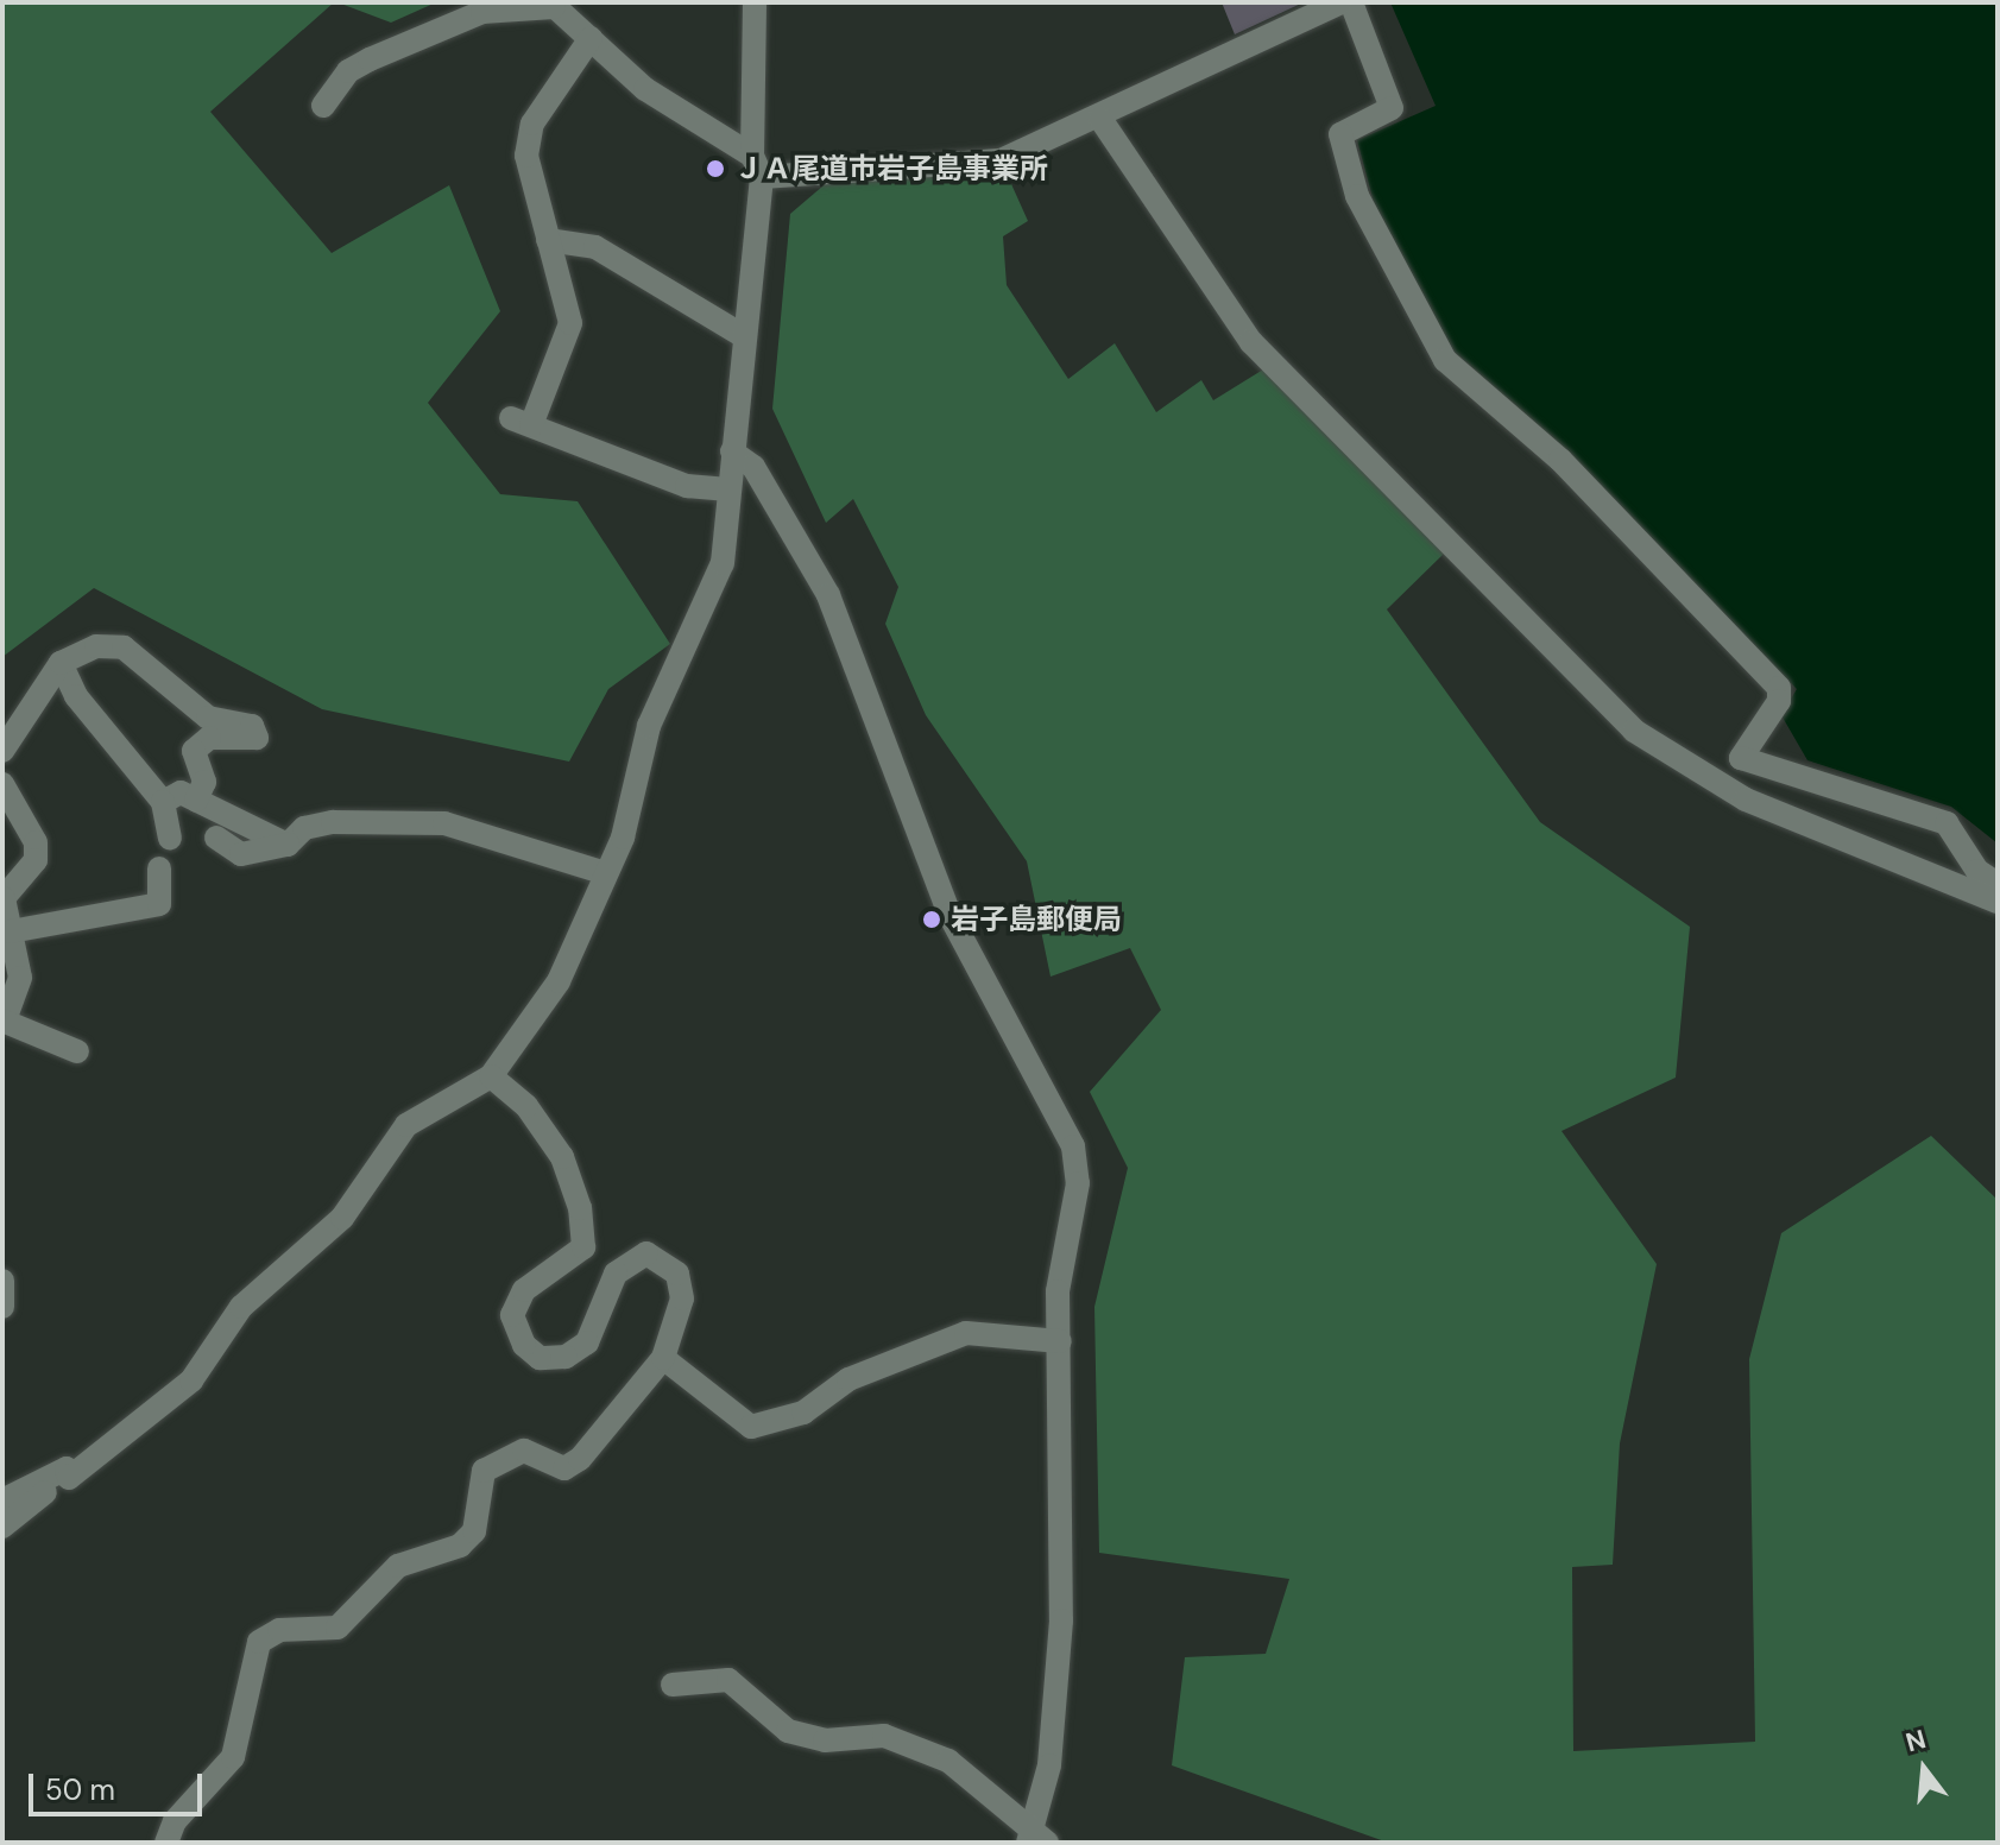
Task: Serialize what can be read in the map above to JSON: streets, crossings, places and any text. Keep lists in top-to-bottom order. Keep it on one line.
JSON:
{"places":["ＪＡ尾道市岩子島事業所","岩子島郵便局"],"scale_bar":"50 m","north":"top"}
